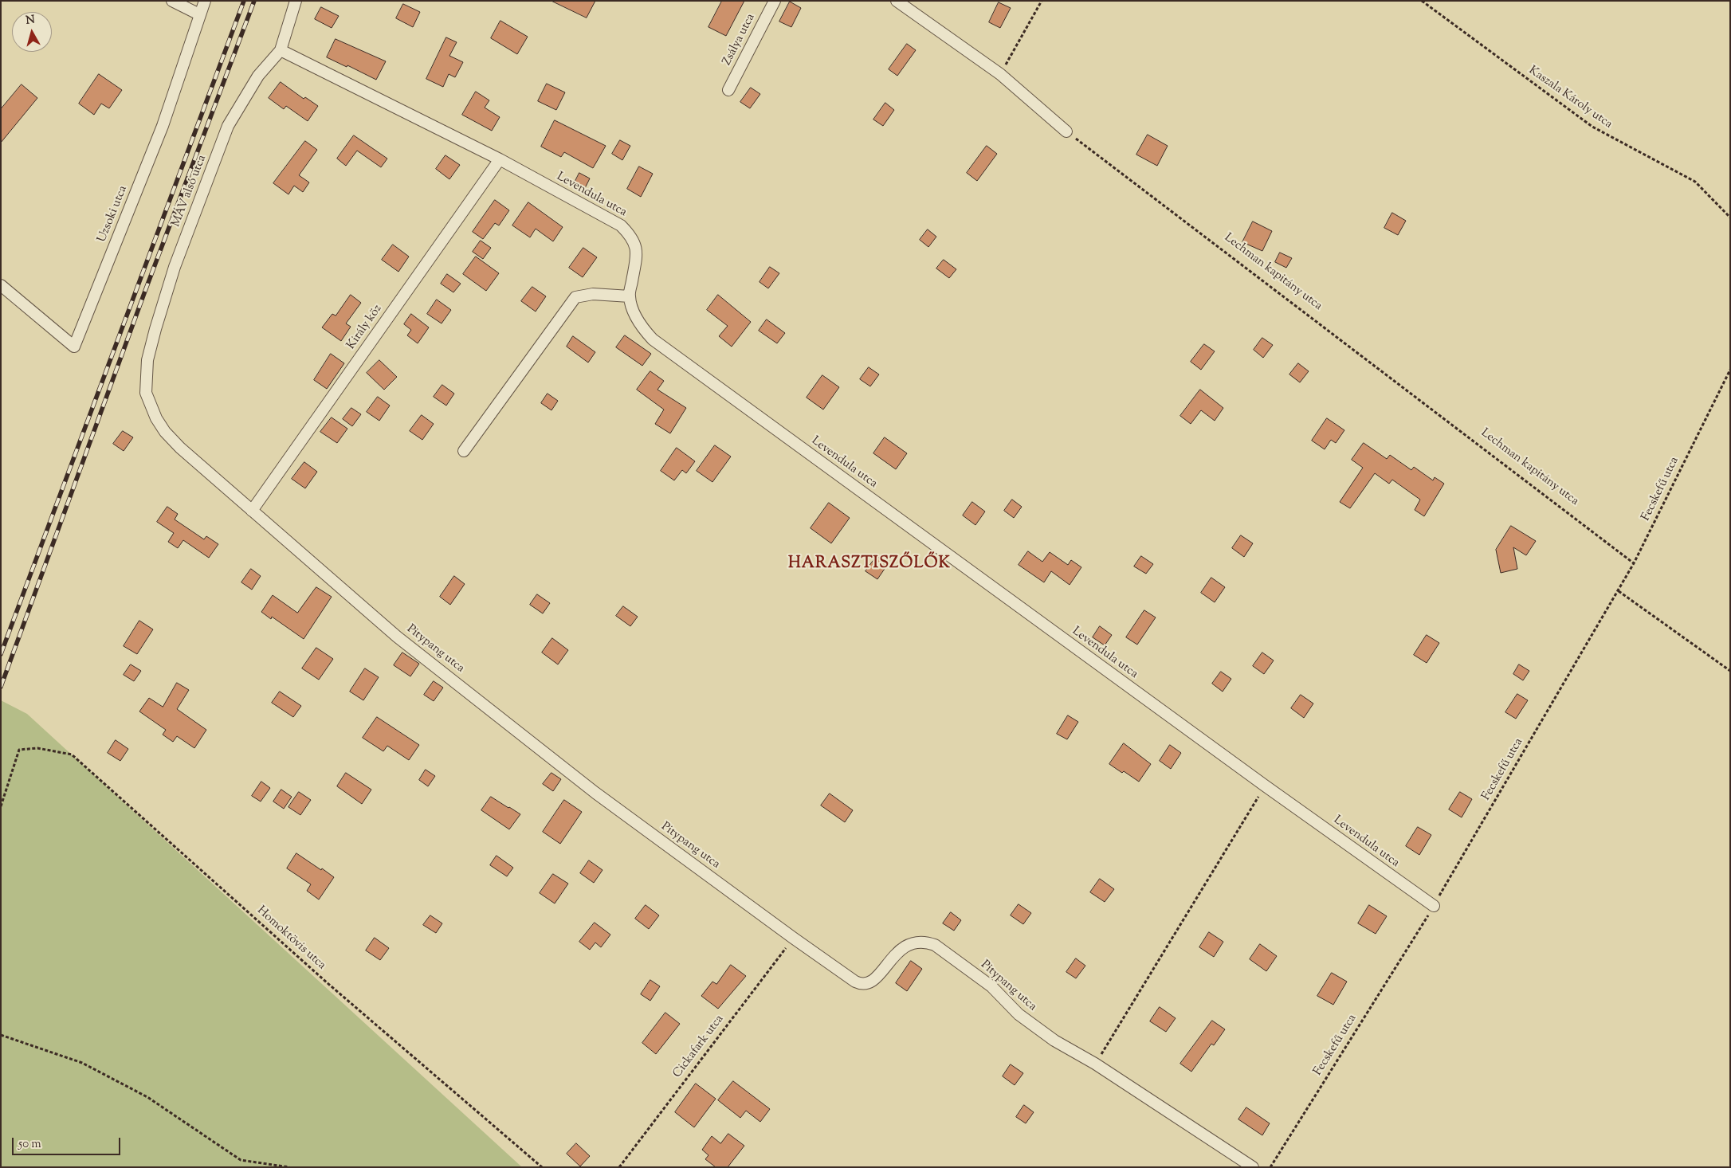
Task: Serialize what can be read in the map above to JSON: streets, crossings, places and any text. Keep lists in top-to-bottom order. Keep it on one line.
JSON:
{"streets":{"street":["Zsálya utca","MÁV alsó utca","Levendula utca","Uzsoki utca","Király köz","Pitypang utca"],"path":["Kaszala Károly utca","Lechman kapitány utca","Fecskefű utca","Homoktövis utca","Cickafark utca"]},"crossings":[["MÁV alsó utca","Levendula utca"],["MÁV alsó utca","Pitypang utca"],["Levendula utca","Király köz"],["Levendula utca","Fecskefű utca"],["Lechman kapitány utca","Fecskefű utca"],["Király köz","Pitypang utca"],["Pitypang utca","Cickafark utca"]],"districts":["HARASZTISZŐLŐK"],"scale_bar":"50 m","north":"top"}
